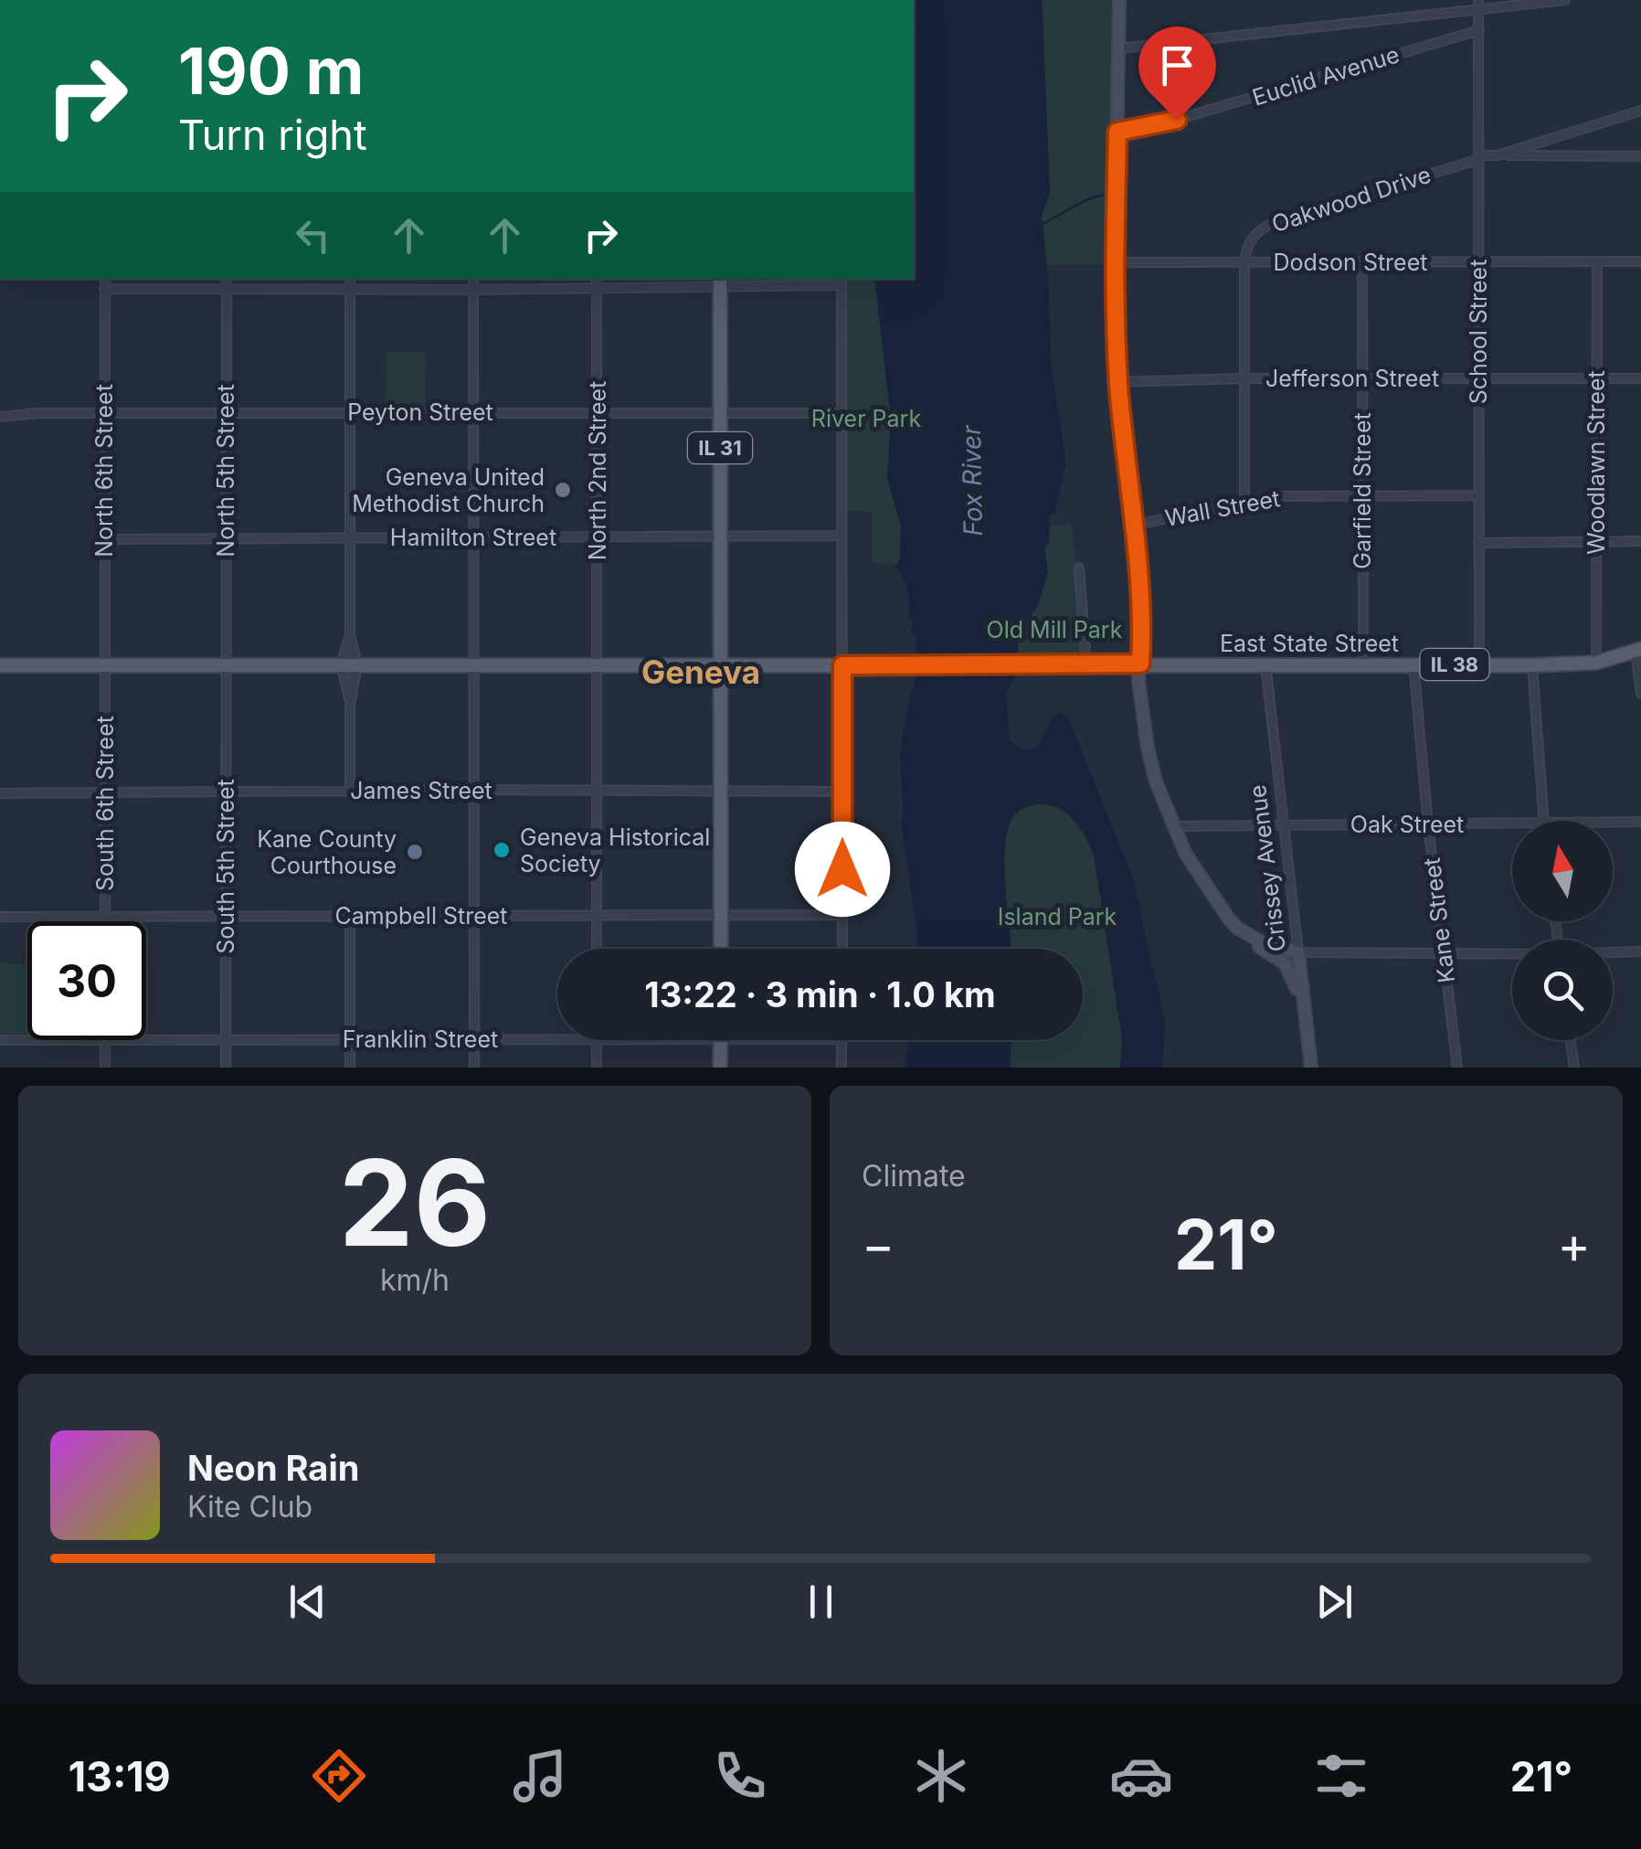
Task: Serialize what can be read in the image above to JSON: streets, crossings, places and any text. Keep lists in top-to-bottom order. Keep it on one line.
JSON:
{"streets":{"main road":["IL 31","East State Street","IL 38","Crissey Avenue"],"street":["Euclid Avenue","Oakwood Drive","Dodson Street","School Street","Jefferson Street","Peyton Street","Woodlawn Street","North 6th Street","North 5th Street","North 2nd Street","Garfield Street","Wall Street","Hamilton Street","James Street","South 6th Street","Oak Street","South 5th Street","Campbell Street","Kane Street","Franklin Street"]},"crossings":[["Euclid Avenue","School Street"],["Oakwood Drive","Dodson Street"],["Oakwood Drive","School Street"],["Dodson Street","School Street"],["Dodson Street","Woodlawn Street"],["Dodson Street","Garfield Street"],["School Street","Jefferson Street"],["School Street","Wall Street"],["School Street","East State Street"],["Jefferson Street","Woodlawn Street"],["Jefferson Street","Garfield Street"],["Peyton Street","IL 31"],["Peyton Street","North 6th Street"],["Peyton Street","North 5th Street"],["Peyton Street","North 2nd Street"],["IL 31","Hamilton Street"],["IL 31","IL 38"],["IL 31","James Street"],["IL 31","Campbell Street"],["Woodlawn Street","East State Street"],["North 6th Street","Hamilton Street"],["North 6th Street","IL 38"],["North 6th Street","South 6th Street"],["North 5th Street","Hamilton Street"],["North 5th Street","IL 38"],["North 5th Street","South 5th Street"],["North 2nd Street","Hamilton Street"],["North 2nd Street","IL 38"],["North 2nd Street","James Street"],["North 2nd Street","Campbell Street"],["Garfield Street","Wall Street"],["Garfield Street","East State Street"],["East State Street","IL 38"],["East State Street","Crissey Avenue"],["East State Street","Kane Street"],["IL 38","South 6th Street"],["IL 38","South 5th Street"],["James Street","South 6th Street"],["James Street","South 5th Street"],["South 6th Street","Campbell Street"],["Oak Street","Crissey Avenue"],["Oak Street","Kane Street"],["South 5th Street","Campbell Street"],["South 5th Street","Franklin Street"]],"districts":["Geneva"],"water":["Fox River"],"parks":["River Park","Old Mill Park","Island Park"],"places":["Geneva United Methodist Church","Geneva Historical Society","Kane County Courthouse"],"north":"top","page":{"turn":["190 m","Turn right"],"limit":"30","trip":"13:22 · 3 min · 1.0 km","tile":[["26","km/h"],"Climate"],"heat":["−","21°","+"],"song":["Neon Rain","Kite Club"],"tabs":["13:19","21°"]}}
